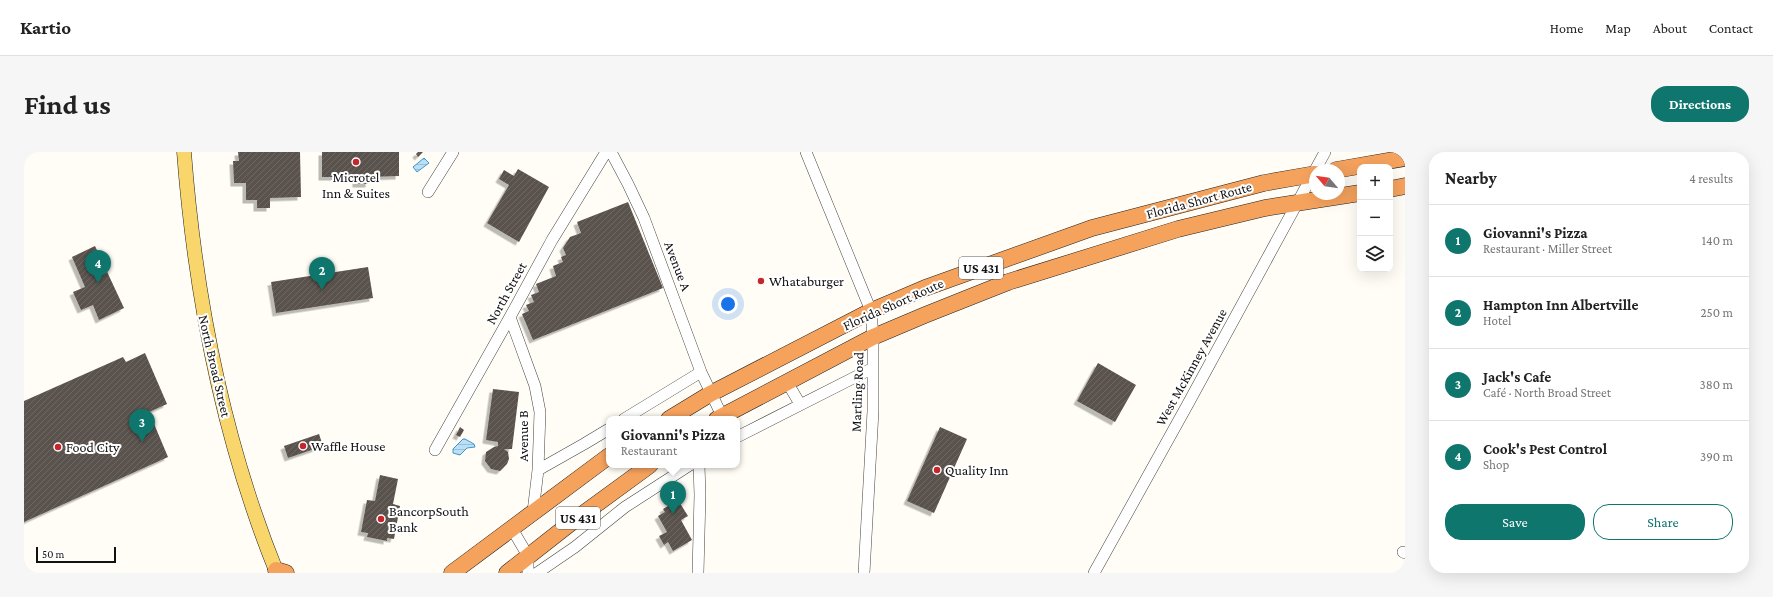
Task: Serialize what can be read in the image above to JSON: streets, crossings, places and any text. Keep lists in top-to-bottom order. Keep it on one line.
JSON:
{"streets":{"highway":["Florida Short Route","US 431"],"main road":["North Broad Street"],"street":["Avenue A","North Street","West McKinney Avenue","Martling Road","Avenue B"]},"crossings":[["Florida Short Route","Avenue A"],["Florida Short Route","West McKinney Avenue"],["Florida Short Route","Martling Road"],["US 431","Avenue B"],["North Street","Avenue B"]],"places":["Microtel Inn & Suites","Whataburger","Waffle House","Food City","Quality Inn","BancorpSouth Bank"],"scale_bar":"50 m","north":"top left","page":{"header":"Kartio","nav":["Home","Map","About","Contact"],"buttons":["Directions",["Save","Share"]],"title":"Find us","heading":["Nearby","4 results"],"map_buttons":["+","−"],"list":[{"mark":"1","name":"Giovanni's Pizza","note":"Restaurant · Miller Street","value":"140 m"},{"mark":"2","name":"Hampton Inn Albertville","note":"Hotel","value":"250 m"},{"mark":"3","name":"Jack's Cafe","note":"Café · North Broad Street","value":"380 m"},{"mark":"4","name":"Cook's Pest Control","note":"Shop","value":"390 m"}],"pins":["4","2","3","1"],"popup":["Giovanni's Pizza","Restaurant"],"scale":"50 m"}}
